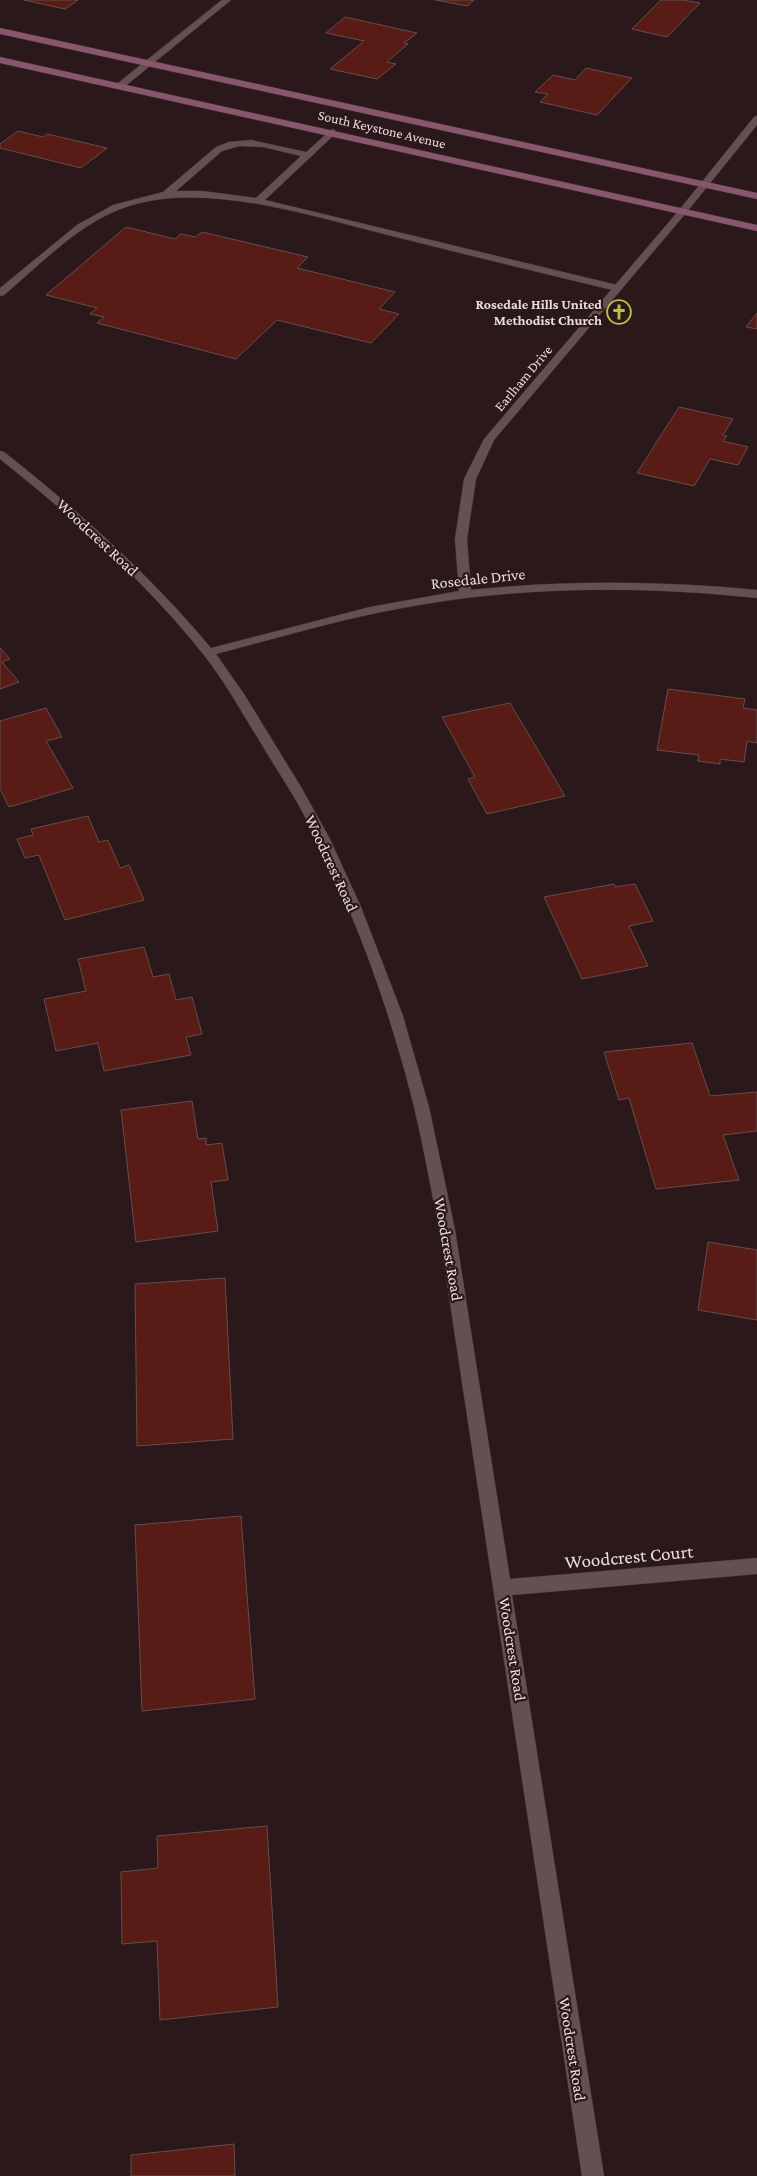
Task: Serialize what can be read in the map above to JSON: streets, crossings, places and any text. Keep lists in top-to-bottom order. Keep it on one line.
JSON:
{"streets":{"main road":["South Keystone Avenue"],"street":["Earlham Drive","Woodcrest Road","Rosedale Drive","Woodcrest Court"]},"crossings":[["South Keystone Avenue","Earlham Drive"],["Earlham Drive","Rosedale Drive"],["Woodcrest Road","Rosedale Drive"],["Woodcrest Road","Woodcrest Court"]],"places":{"church":["Rosedale Hills United Methodist Church"]}}
